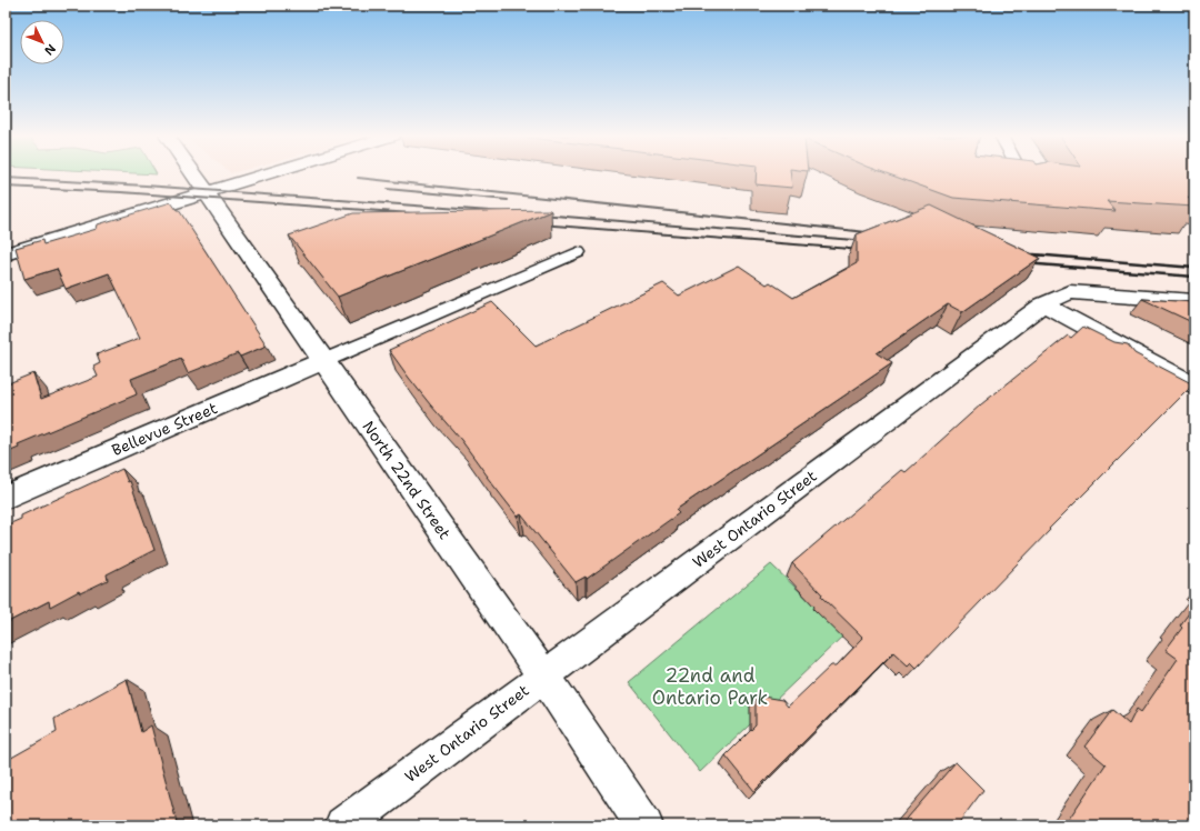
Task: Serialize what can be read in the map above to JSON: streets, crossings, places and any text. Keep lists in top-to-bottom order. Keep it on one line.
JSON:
{"streets":{"street":["Bellevue Street","North 22nd Street","West Ontario Street"]},"crossings":[["Bellevue Street","North 22nd Street"],["North 22nd Street","West Ontario Street"]],"parks":["22nd and Ontario Park"],"north":"bottom right"}
